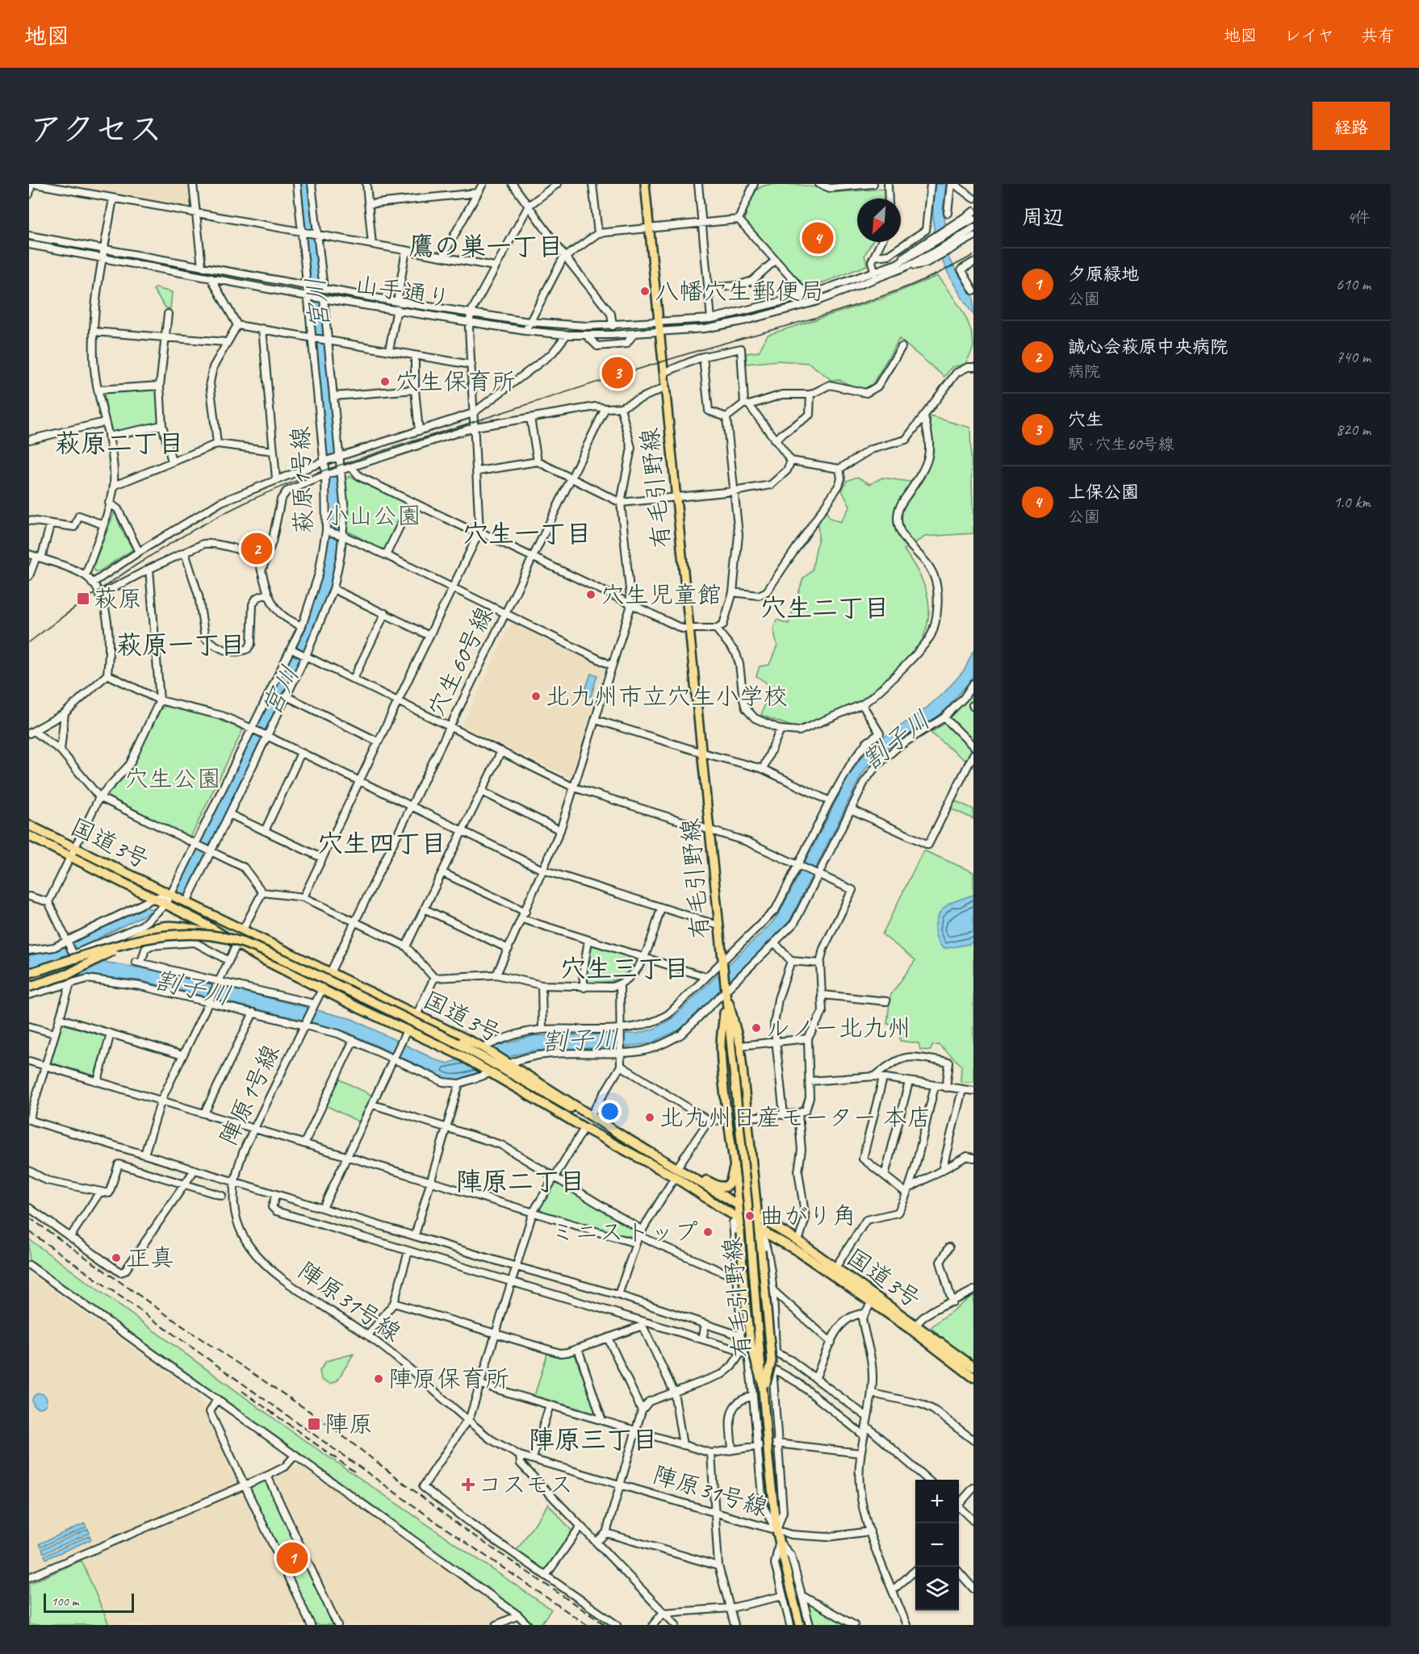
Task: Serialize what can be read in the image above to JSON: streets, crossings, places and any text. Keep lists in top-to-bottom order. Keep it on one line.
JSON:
{"streets":{"highway":["国道3号"],"main road":["有毛引野線"],"street":["山手通り","萩原1号線","穴生60号線","陣原1号線","陣原31号線"]},"crossings":[["山手通り","萩原1号線"],["山手通り","有毛引野線"],["萩原1号線","国道3号"],["有毛引野線","陣原31号線"],["穴生60号線","国道3号"],["穴生60号線","陣原1号線"],["陣原1号線","陣原31号線"]],"districts":["鷹の巣一丁目","萩原二丁目","穴生一丁目","穴生二丁目","萩原一丁目","穴生四丁目","穴生三丁目","陣原二丁目","陣原三丁目"],"water":["宮川","割子川"],"parks":["小山公園","穴生公園"],"places":{"other":["八幡穴生郵便局","穴生保育所","穴生児童館","北九州市立穴生小学校","ルノー北九州","北九州日産モーター 本店","曲がり角","ミニストップ","正真","陣原保育所"],"transit":["萩原","陣原"],"health":["コスモス"]},"scale_bar":"100 m","north":"bottom left","page":{"header":"地図","nav":["地図","レイヤ","共有"],"title":"アクセス","buttons":"経路","heading":["周辺","4件"],"pins":["4","3","2","1"],"list":[{"mark":"1","name":"夕原緑地","note":"公園","value":"610 m"},{"mark":"2","name":"誠心会萩原中央病院","note":"病院","value":"740 m"},{"mark":"3","name":"穴生","note":"駅 · 穴生60号線","value":"820 m"},{"mark":"4","name":"上保公園","note":"公園","value":"1.0 km"}],"map_buttons":["+","−"],"scale":"100 m"}}
